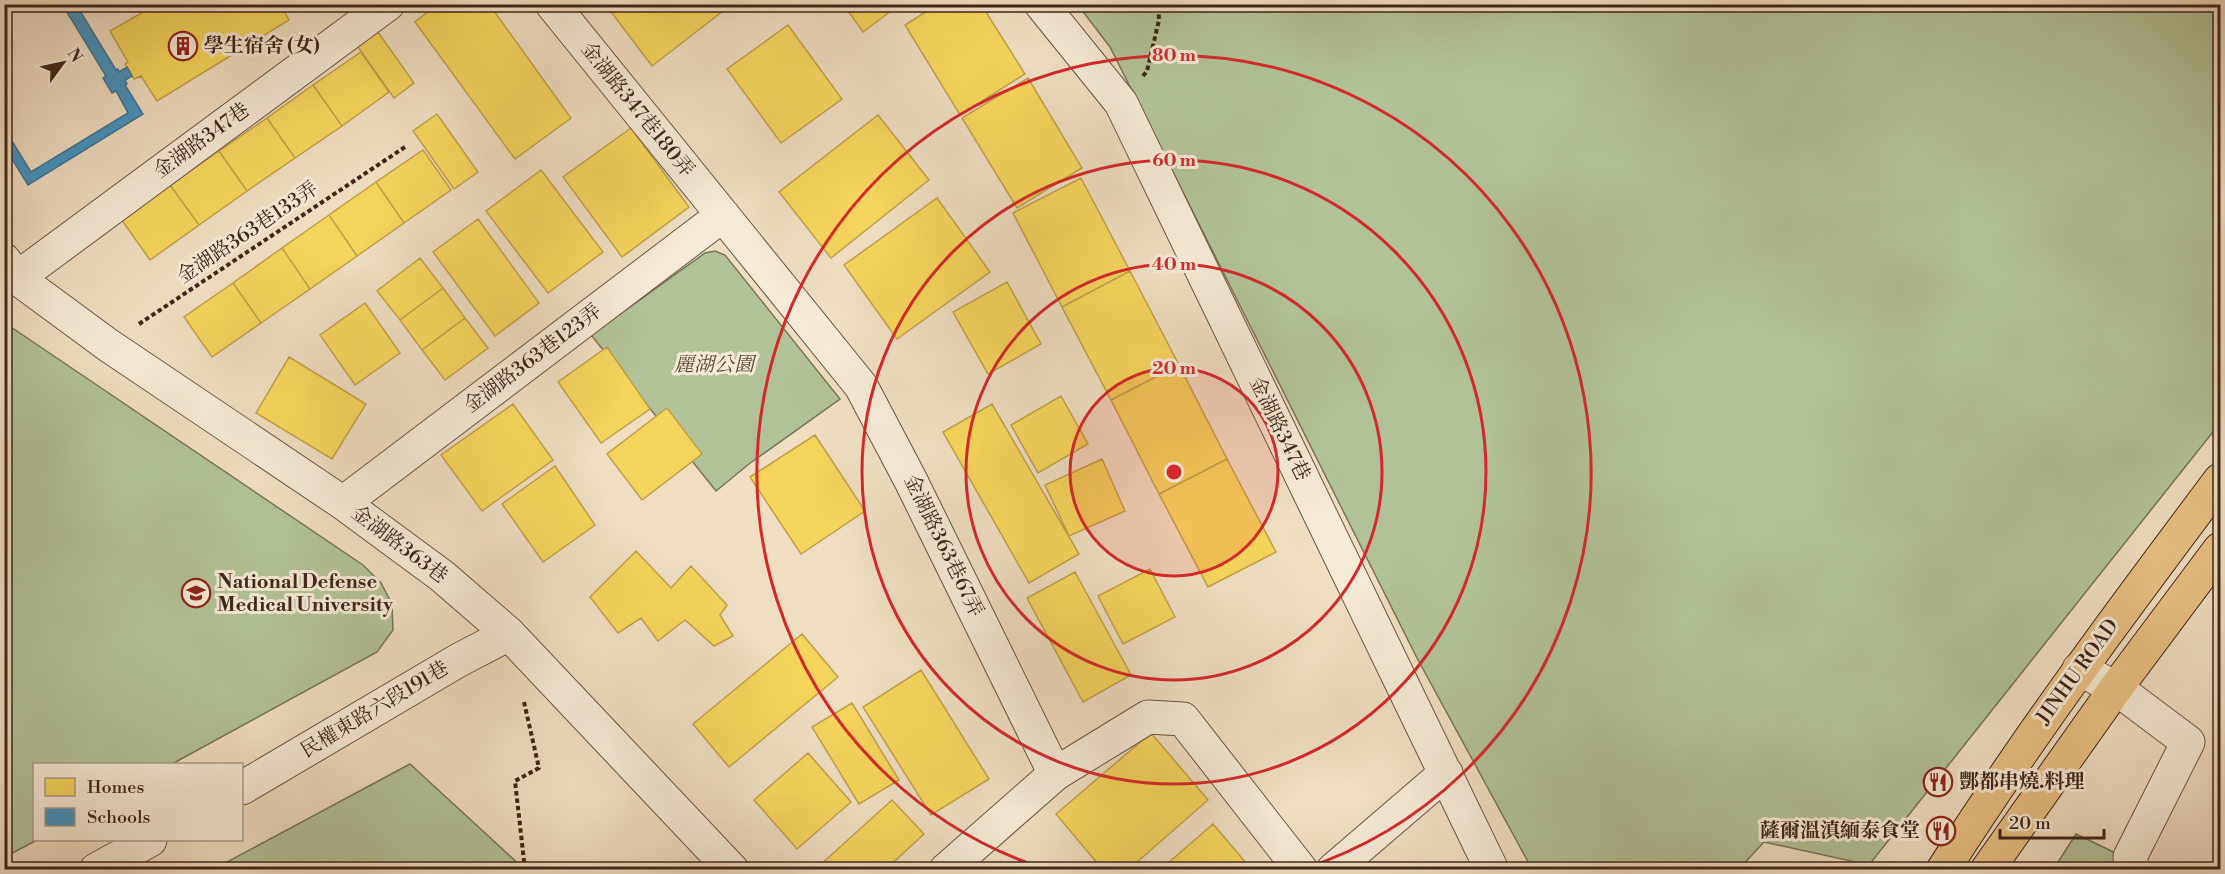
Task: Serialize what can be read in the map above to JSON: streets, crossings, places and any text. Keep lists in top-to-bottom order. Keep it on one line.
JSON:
{"streets":{"main road":["JINHU ROAD"],"street":["金湖路347巷180弄","金湖路347巷","金湖路363巷123弄","金湖路363巷","金湖路363巷67弄","民權東路六段191巷"],"path":["金湖路363巷133弄"]},"crossings":[["金湖路347巷180弄","金湖路363巷123弄"],["金湖路347巷180弄","金湖路363巷67弄"],["金湖路347巷","金湖路363巷"],["金湖路363巷133弄","金湖路363巷"],["金湖路363巷123弄","金湖路363巷"],["金湖路363巷123弄","金湖路363巷67弄"],["金湖路363巷","民權東路六段191巷"]],"parks":["麗湖公園"],"places":{"building":["學生宿舍 (女)"],"school or university":["National Defense Medical University"],"restaurant":["酆都串燒.料理","薩爾溫滇緬泰食堂"]},"legend":["Homes","Schools"],"scale_bar":"20 m","north":"top right","rings":["80 m","60 m","40 m","20 m"]}
